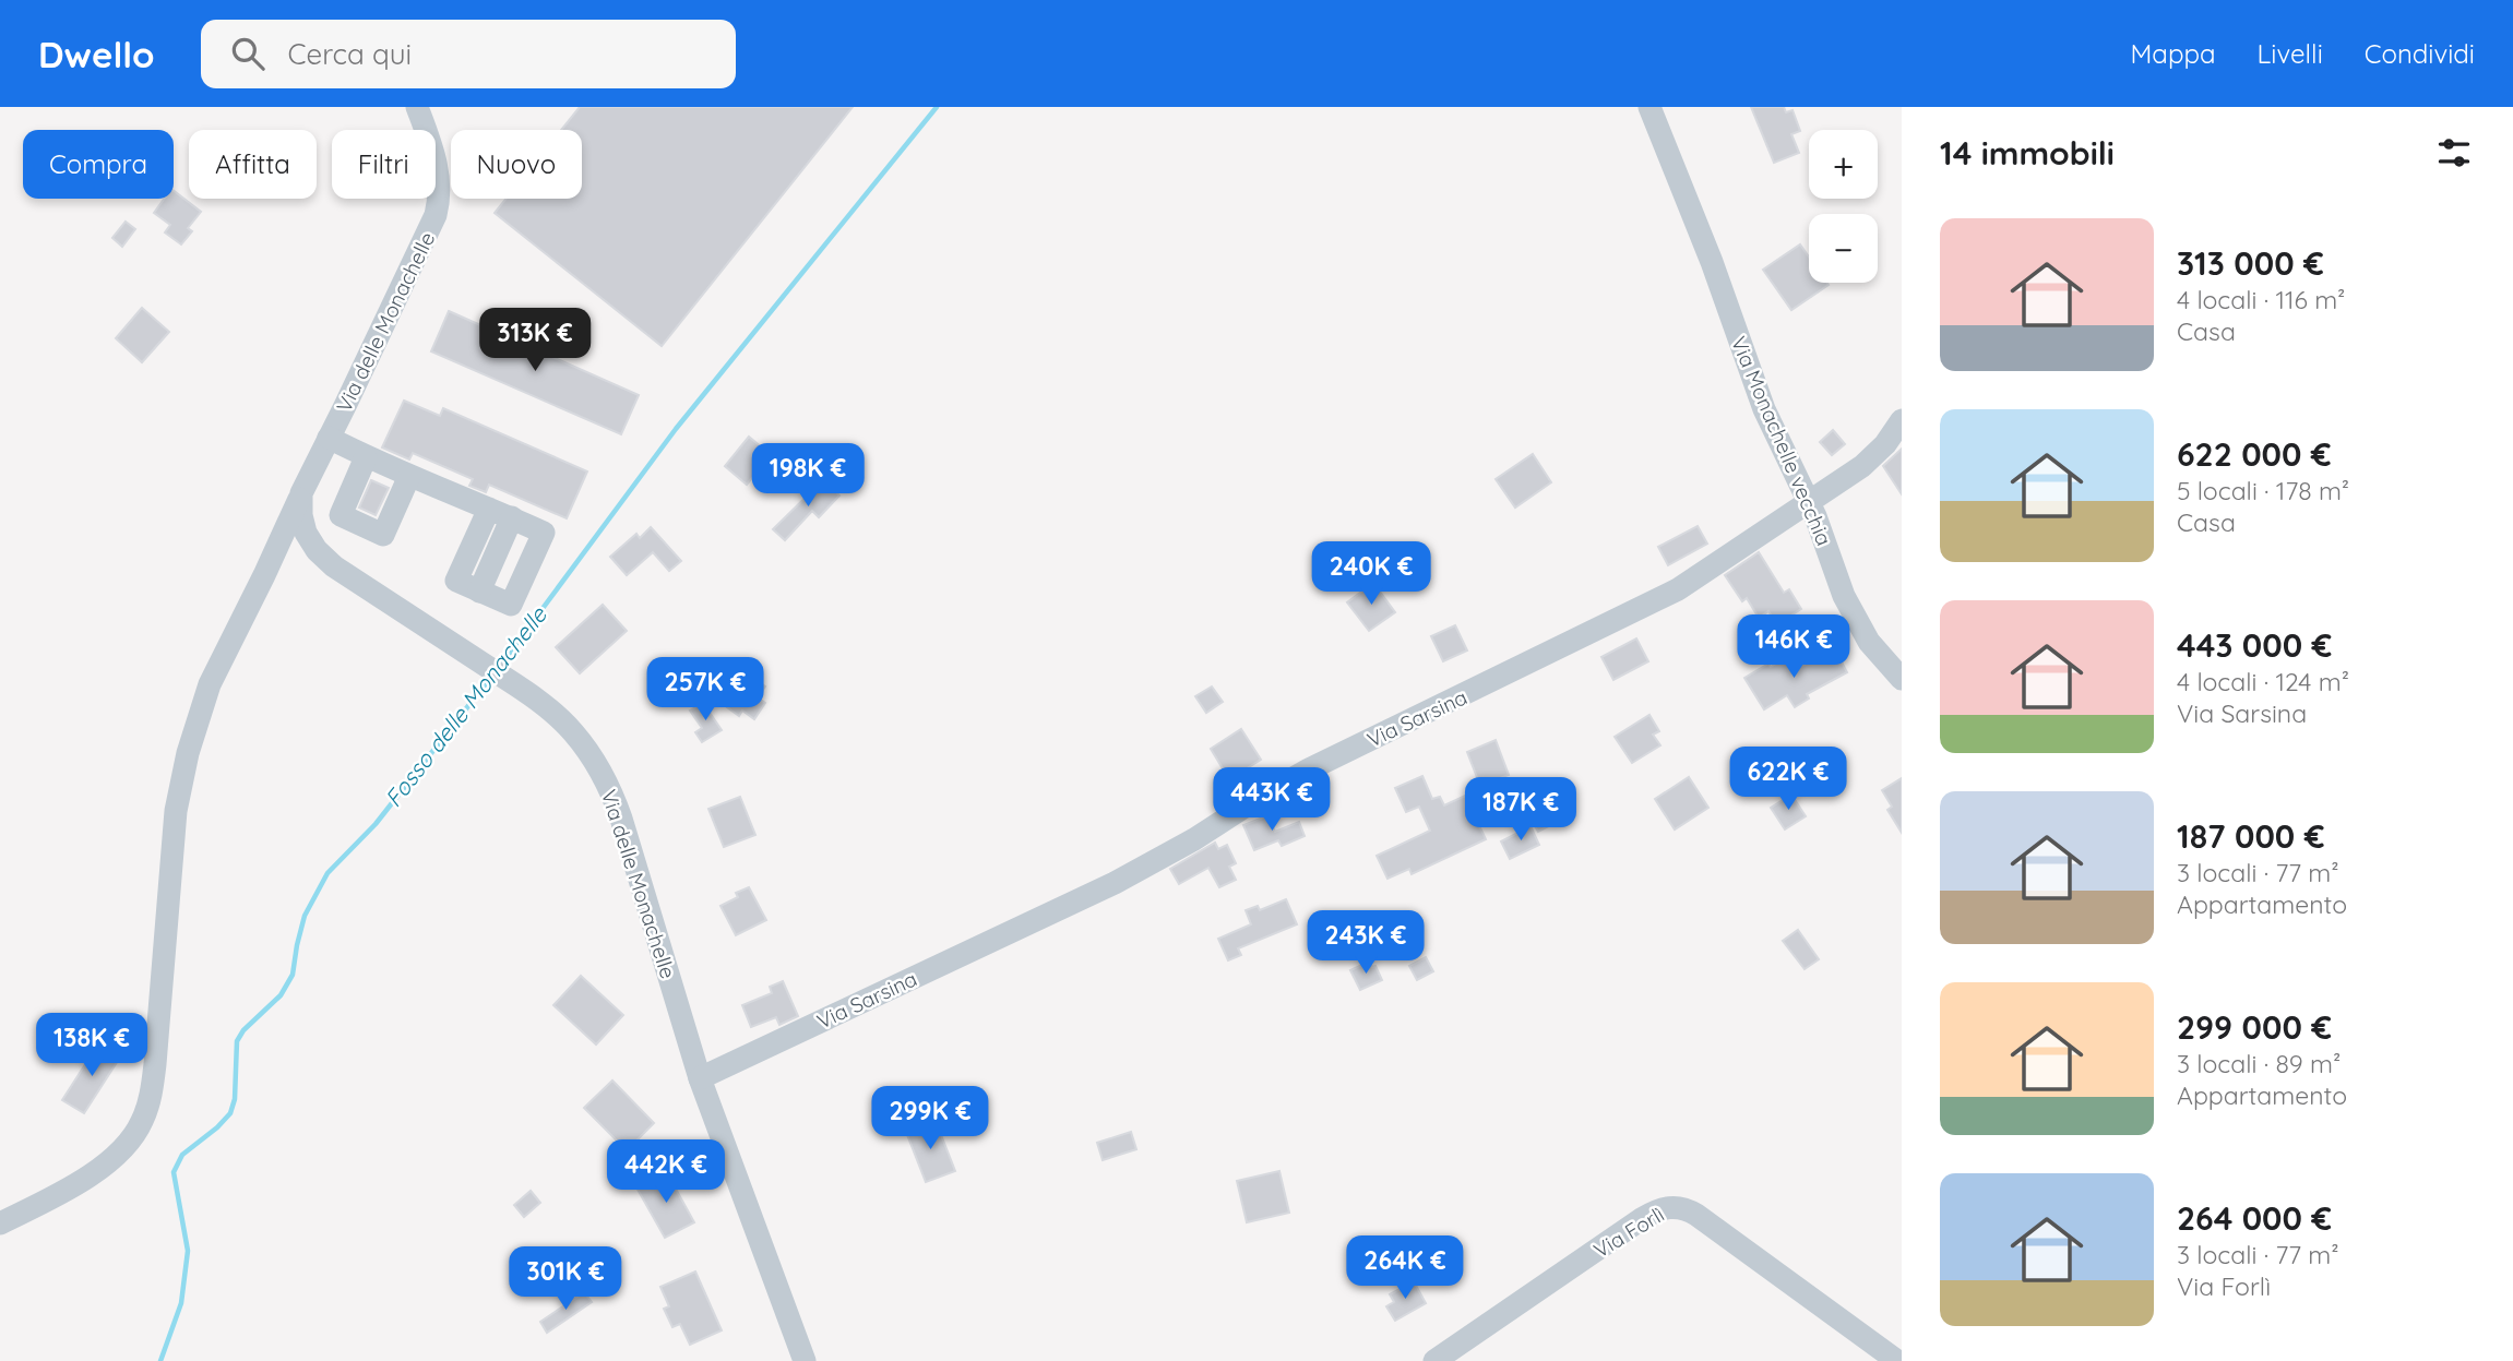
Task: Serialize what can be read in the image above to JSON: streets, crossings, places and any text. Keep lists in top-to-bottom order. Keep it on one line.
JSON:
{"streets":{"street":["Via delle Monachelle","Via Monachelle vecchia","Via Sarsina","Via Forlì"]},"crossings":[["Via delle Monachelle","Via Sarsina"],["Via Monachelle vecchia","Via Sarsina"]],"water":["Fosso delle Monachelle"],"page":{"header":"Dwello","search":"Cerca qui","nav":["Mappa","Livelli","Condividi"],"heading":"14 immobili","map_buttons":["+","−"],"chip":["Compra","Affitta","Filtri","Nuovo"],"list":[{"name":"313 000 €","note":"4 locali · 116 m² · Casa"},{"name":"622 000 €","note":"5 locali · 178 m² · Casa"},{"name":"443 000 €","note":"4 locali · 124 m² · Via Sarsina"},{"name":"187 000 €","note":"3 locali · 77 m² · Appartamento"},{"name":"299 000 €","note":"3 locali · 89 m² · Appartamento"},{"name":"264 000 €","note":"3 locali · 77 m² · Via Forlì"}],"price":["313K €","198K €","240K €","146K €","257K €","622K €","443K €","187K €","243K €","138K €","299K €","442K €","264K €","301K €"]}}
